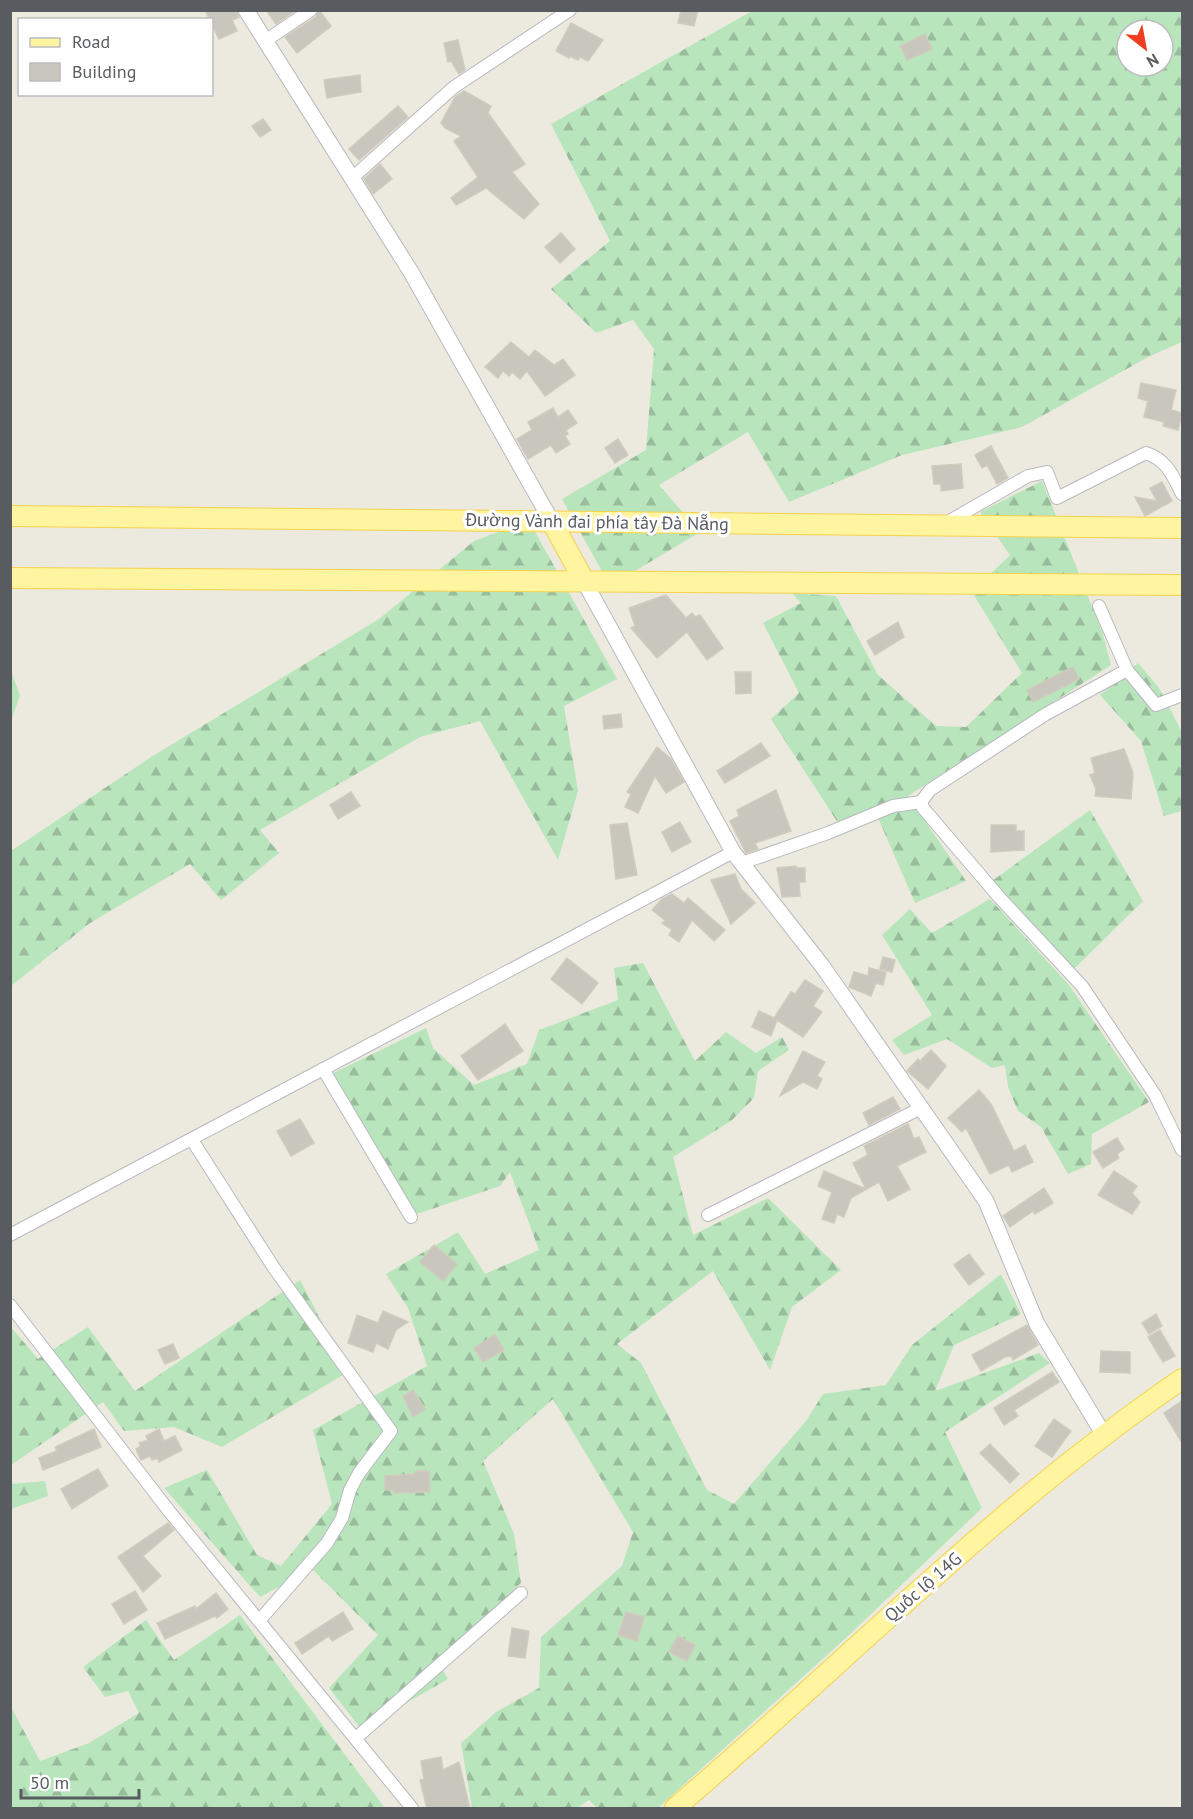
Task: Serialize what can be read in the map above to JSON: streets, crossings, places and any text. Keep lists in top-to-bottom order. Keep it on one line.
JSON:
{"streets":{"main road":["Đường Vành đai phía tây Đà Nẵng","Quốc lộ 14G"]},"legend":["Road","Building"],"scale_bar":"50 m","north":"bottom right"}
